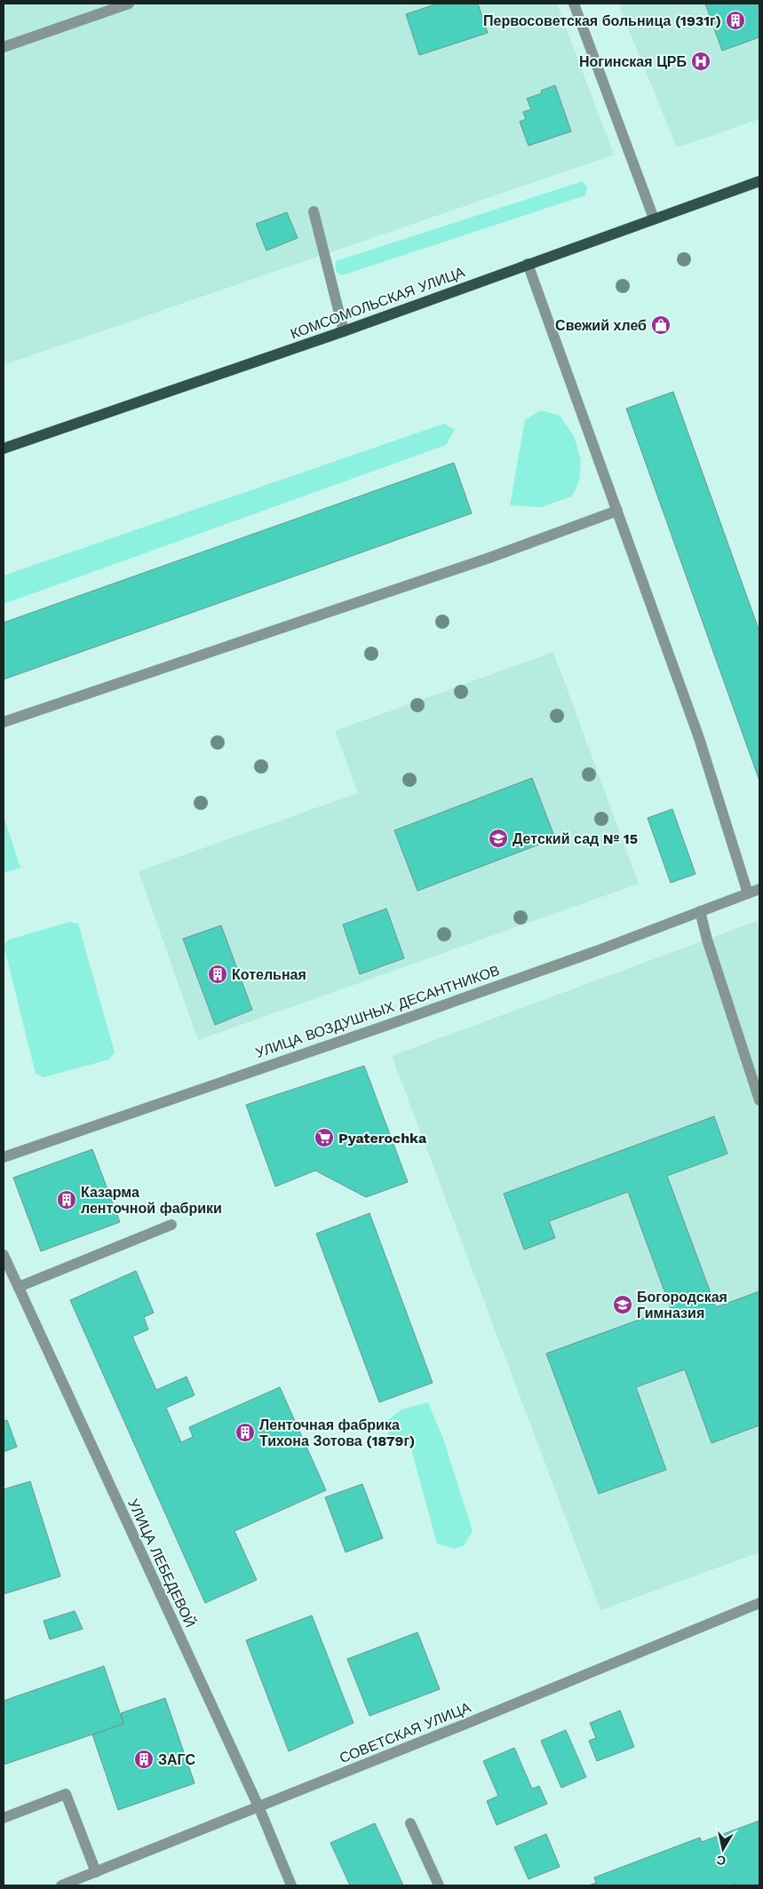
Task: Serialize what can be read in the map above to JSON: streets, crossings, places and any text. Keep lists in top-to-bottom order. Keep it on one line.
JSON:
{"streets":{"main road":["КОМСОМОЛЬСКАЯ УЛИЦА"],"street":["УЛИЦА ВОЗДУШНЫХ ДЕСАНТНИКОВ","УЛИЦА ЛЕБЕДЕВОЙ","СОВЕТСКАЯ УЛИЦА"]},"crossings":[["УЛИЦА ЛЕБЕДЕВОЙ","СОВЕТСКАЯ УЛИЦА"]],"places":{"building":["Первосоветская больница (1931г)","Котельная","Казарма ленточной фабрики","Ленточная фабрика Тихона Зотова (1879г)","ЗАГС"],"hospital":["Ногинская ЦРБ"],"shop":["Свежий хлеб"],"school or university":["Детский сад № 15","Богородская Гимназия"],"supermarket":["Pyaterochka"]},"north":"bottom"}
